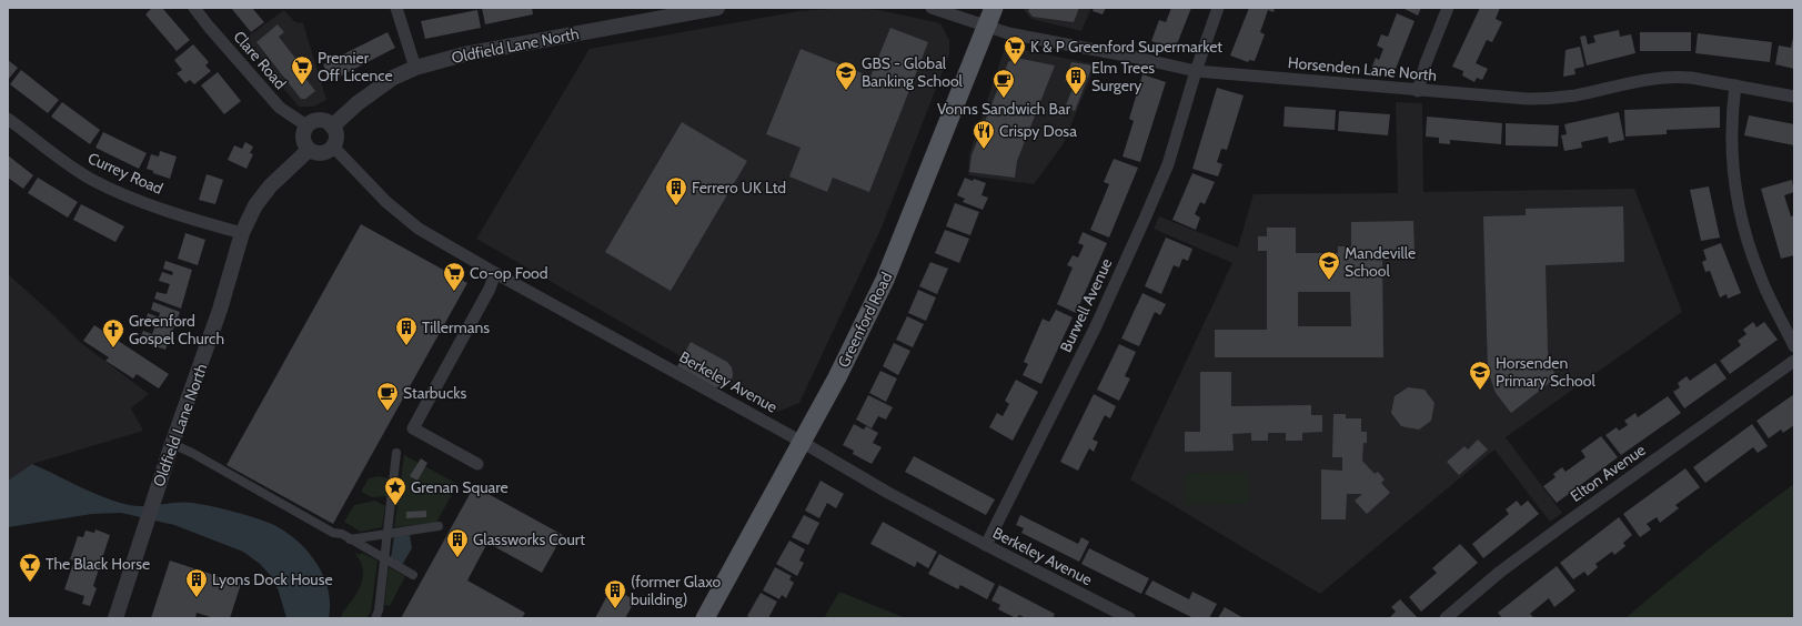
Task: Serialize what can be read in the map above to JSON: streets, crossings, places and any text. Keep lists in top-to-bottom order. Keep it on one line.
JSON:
{"streets":{"main road":["Greenford Road"],"street":["Oldfield Lane North","Clare Road","Horsenden Lane North","Currey Road","Burwell Avenue","Berkeley Avenue","Elton Avenue"]},"crossings":[["Oldfield Lane North","Clare Road"],["Oldfield Lane North","Currey Road"],["Oldfield Lane North","Berkeley Avenue"],["Clare Road","Berkeley Avenue"],["Horsenden Lane North","Burwell Avenue"],["Horsenden Lane North","Greenford Road"],["Burwell Avenue","Berkeley Avenue"],["Greenford Road","Berkeley Avenue"]],"places":{"supermarket":["K & P Greenford Supermarket","Premier Off Licence","Co-op Food"],"school or university":["GBS - Global Banking School","Mandeville School","Horsenden Primary School"],"building":["Elm Trees Surgery","Ferrero UK Ltd","Tillermans","Glassworks Court","Lyons Dock House","(former Glaxo building)"],"cafe":["Vonns Sandwich Bar","Starbucks"],"restaurant":["Crispy Dosa"],"church":["Greenford Gospel Church"],"place":["Grenan Square"],"bar":["The Black Horse"]}}
